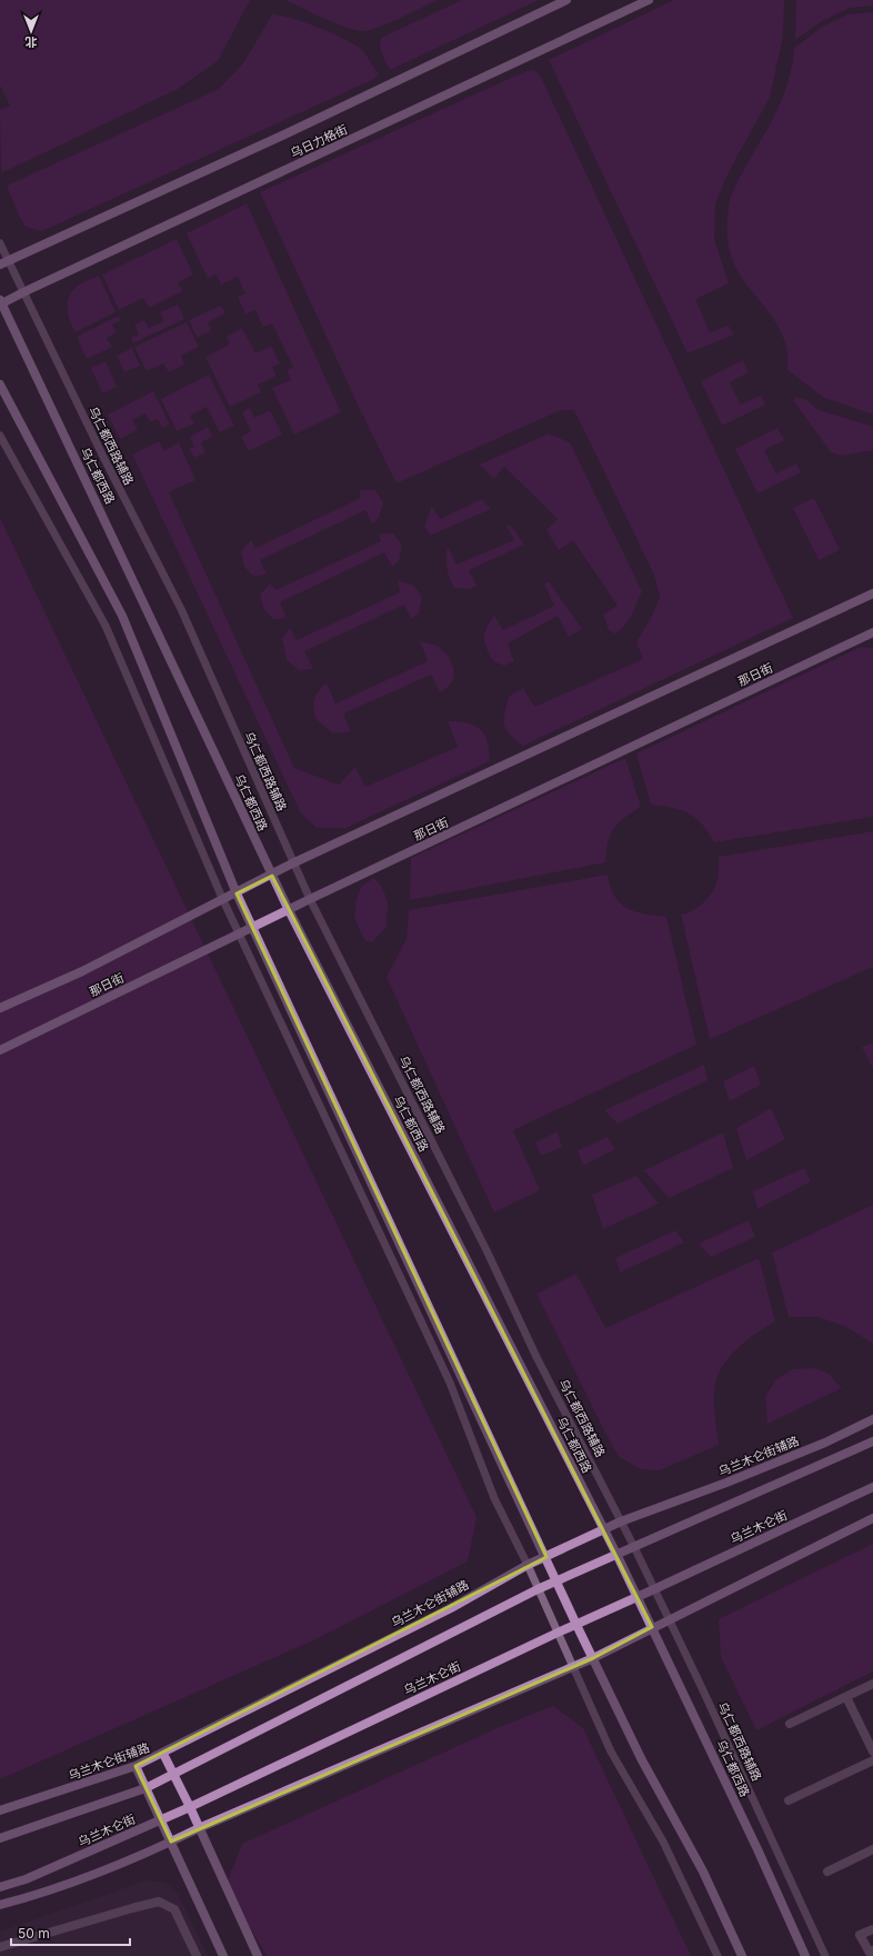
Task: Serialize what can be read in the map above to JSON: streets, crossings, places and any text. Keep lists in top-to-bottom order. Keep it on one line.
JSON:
{"streets":{"street":["乌日力格街","乌仁都西路","那日街","乌兰木仑街辅路","乌兰木仑街"],"lane":["乌仁都西路辅路"]},"crossings":[["乌日力格街","乌仁都西路辅路"],["乌日力格街","乌仁都西路"],["乌仁都西路辅路","那日街"],["乌仁都西路辅路","乌兰木仑街辅路"],["乌仁都西路辅路","乌兰木仑街"],["乌仁都西路","那日街"],["乌仁都西路","乌兰木仑街辅路"],["乌仁都西路","乌兰木仑街"]],"scale_bar":"50 m","north":"bottom"}
